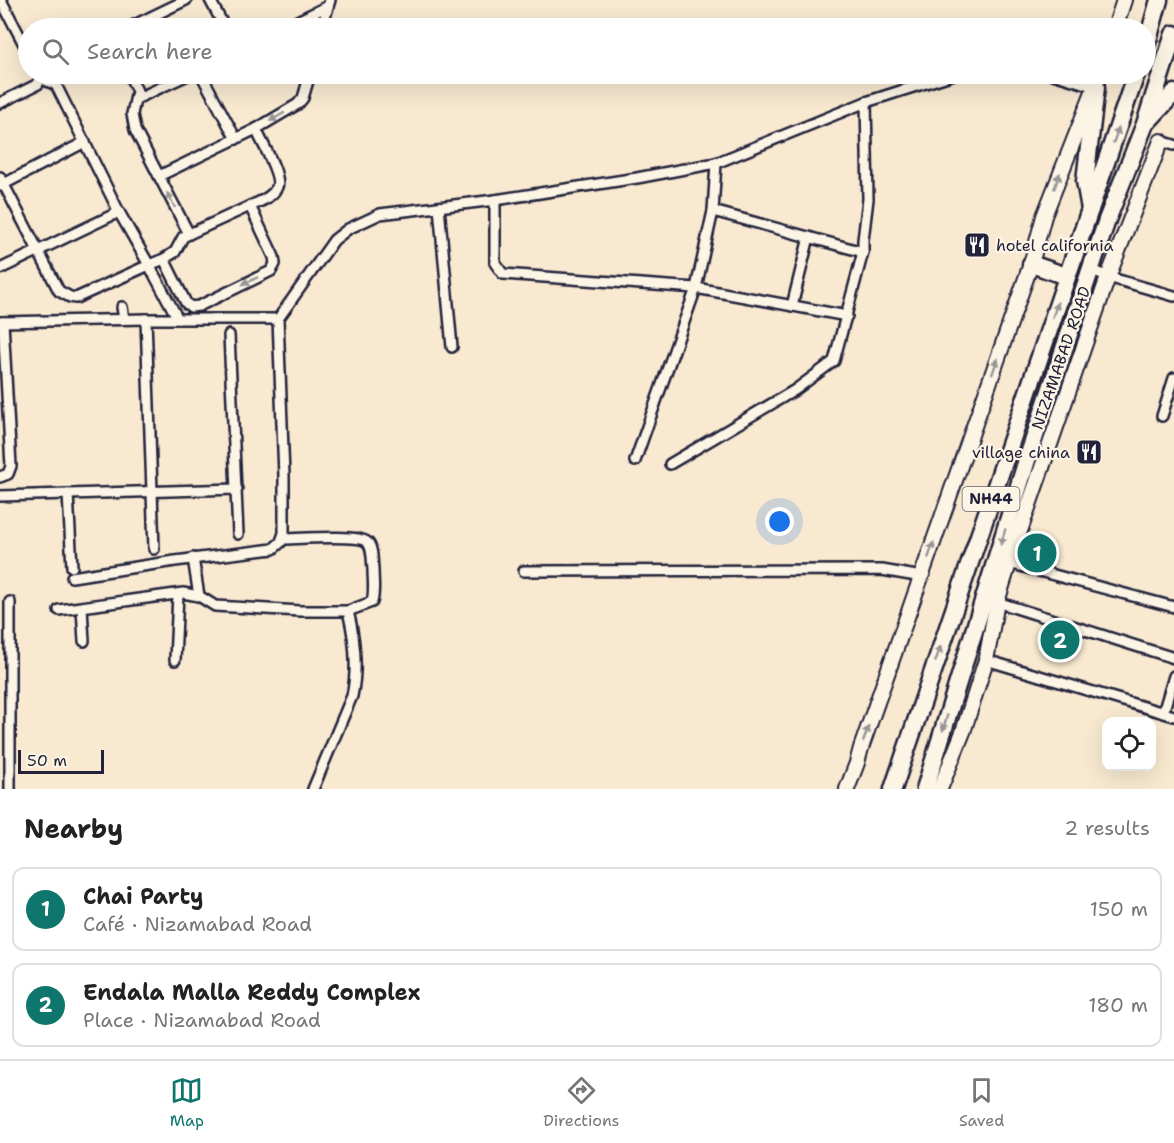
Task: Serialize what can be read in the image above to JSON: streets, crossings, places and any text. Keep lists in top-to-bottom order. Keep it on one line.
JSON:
{"streets":{"highway":["NIZAMABAD ROAD","NH44"]},"places":{"restaurant":["hotel california","village china"]},"scale_bar":"50 m","page":{"search":"Search here","pins":["1","2"],"scale":"50 m","heading":["Nearby","2 results"],"list":[{"mark":"1","name":"Chai Party","note":"Café · Nizamabad Road","value":"150 m"},{"mark":"2","name":"Endala Malla Reddy Complex","note":"Place · Nizamabad Road","value":"180 m"}],"nav":["Map","Directions","Saved"]}}
